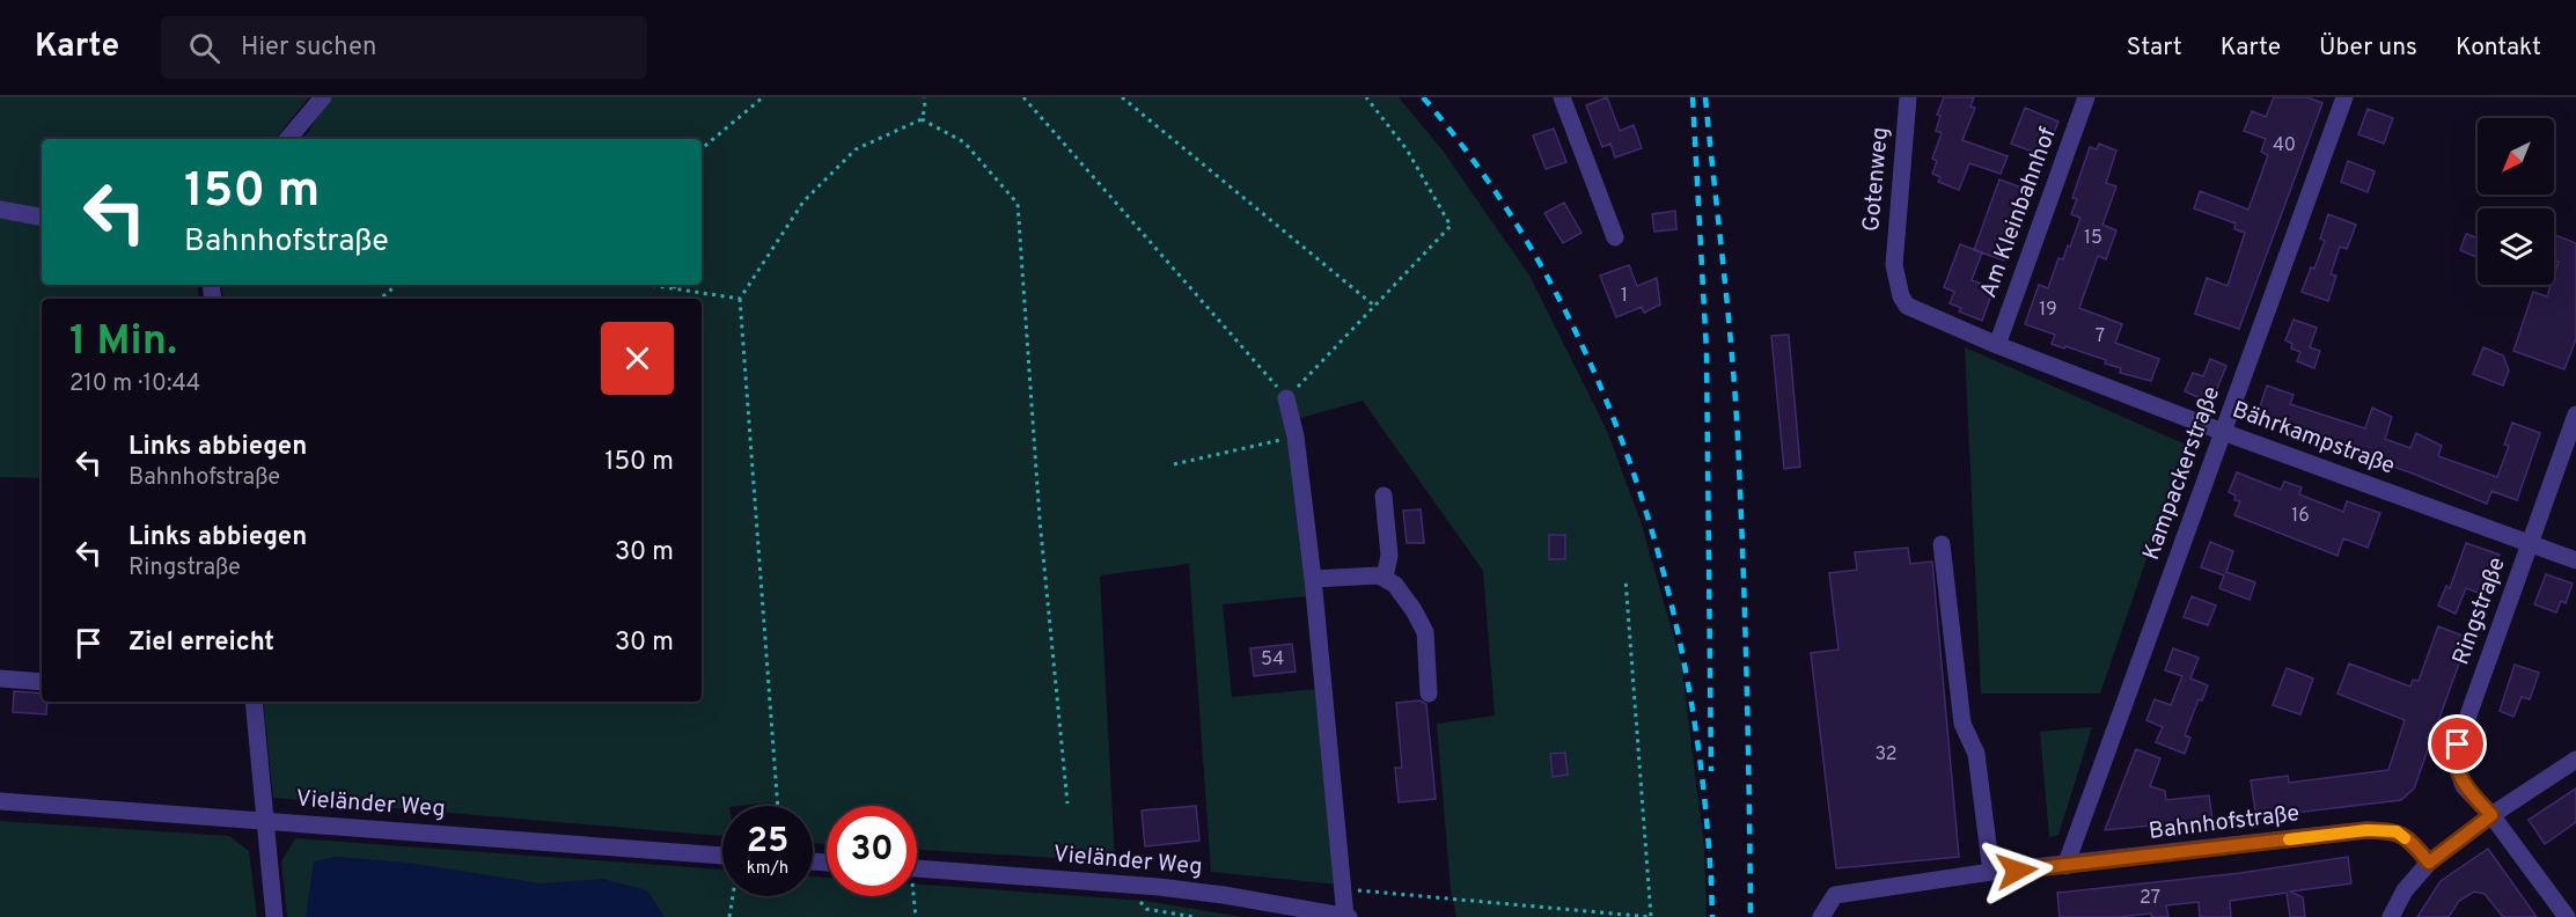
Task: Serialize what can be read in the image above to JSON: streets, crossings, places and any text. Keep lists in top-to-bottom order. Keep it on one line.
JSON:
{"streets":{"street":["Gotenweg","Am Kleinbahnhof","Bährkampstraße","Kampackerstraße","Ringstraße","Vieländer Weg","Bahnhofstraße"]},"crossings":[["Gotenweg","Am Kleinbahnhof"],["Gotenweg","Bährkampstraße"],["Am Kleinbahnhof","Bährkampstraße"],["Bährkampstraße","Kampackerstraße"],["Bährkampstraße","Ringstraße"],["Kampackerstraße","Bahnhofstraße"]],"house_numbers":["40","15","1","19","7","16","54","32","27"],"north":"bottom left","page":{"header":"Karte","search":"Hier suchen","nav":["Start","Karte","Über uns","Kontakt"],"turn":["150 m","Bahnhofstraße"],"heading":["1 Min.","210 m · 10:44"],"list":[{"name":"Links abbiegen","note":"Bahnhofstraße","value":"150 m"},{"name":"Links abbiegen","note":"Ringstraße","value":"30 m"},{"name":"Ziel erreicht","value":"30 m"}],"speed":"25 km/h","limit":"30"}}
